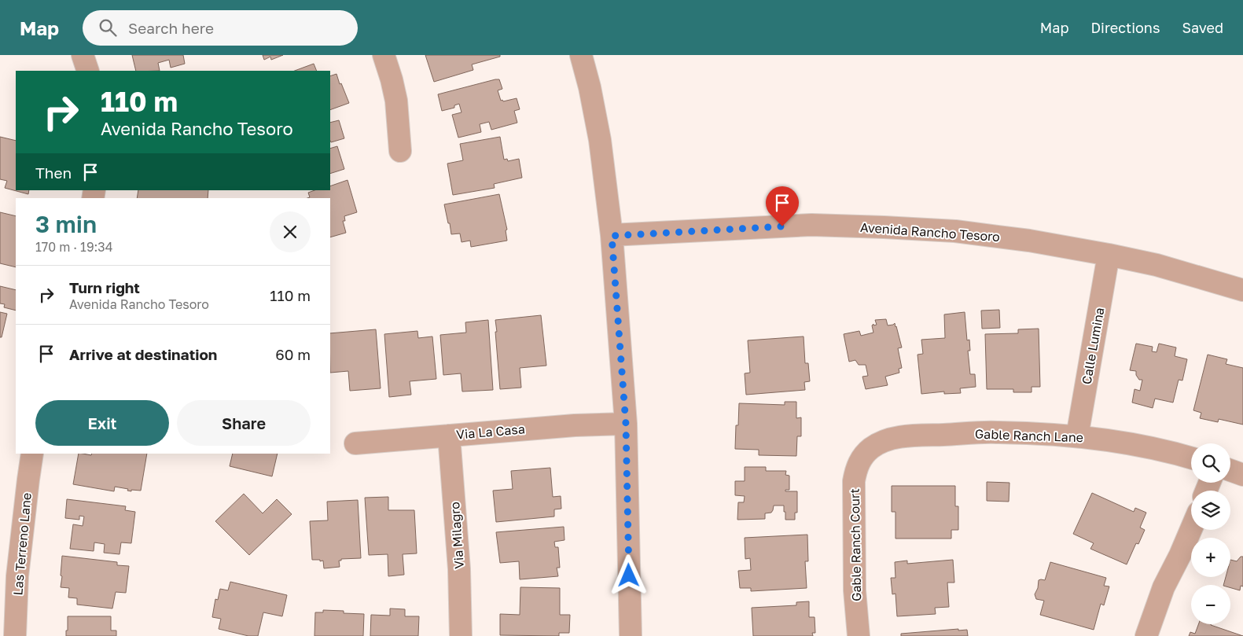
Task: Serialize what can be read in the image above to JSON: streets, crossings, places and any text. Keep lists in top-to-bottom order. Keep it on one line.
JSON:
{"streets":{"street":["Avenida Rancho Tesoro","Calle Lumina","Via La Casa","Gable Ranch Lane","Via Milagro","Las Terreno Lane","Gable Ranch Court"]},"crossings":[["Avenida Rancho Tesoro","Calle Lumina"],["Calle Lumina","Gable Ranch Lane"],["Via La Casa","Via Milagro"],["Gable Ranch Lane","Gable Ranch Court"]],"page":{"header":"Map","search":"Search here","nav":["Map","Directions","Saved"],"turn":["110 m","Avenida Rancho Tesoro"],"then":"Then","heading":["3 min","170 m · 19:34"],"list":[{"name":"Turn right","note":"Avenida Rancho Tesoro","value":"110 m"},{"name":"Arrive at destination","value":"60 m"}],"buttons":["Exit","Share"],"map_buttons":["+","−"]}}
